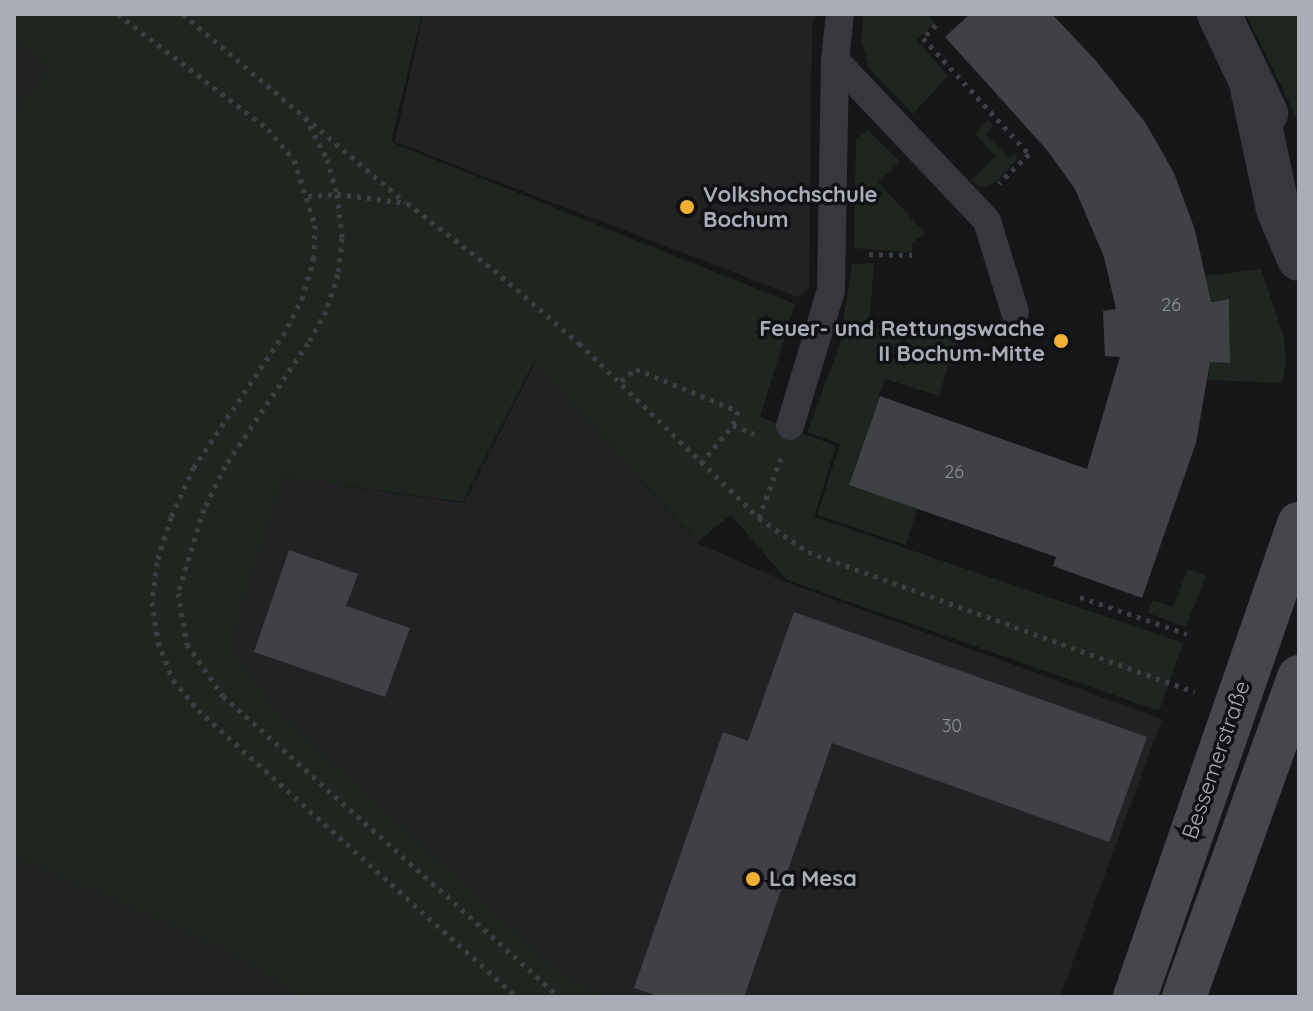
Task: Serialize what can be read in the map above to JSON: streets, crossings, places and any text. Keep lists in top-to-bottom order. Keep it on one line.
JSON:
{"streets":{"street":["Bessemerstraße"]},"places":["Volkshochschule Bochum","Feuer- und Rettungswache II Bochum-Mitte","La Mesa"],"house_numbers":["26","26","30"]}
